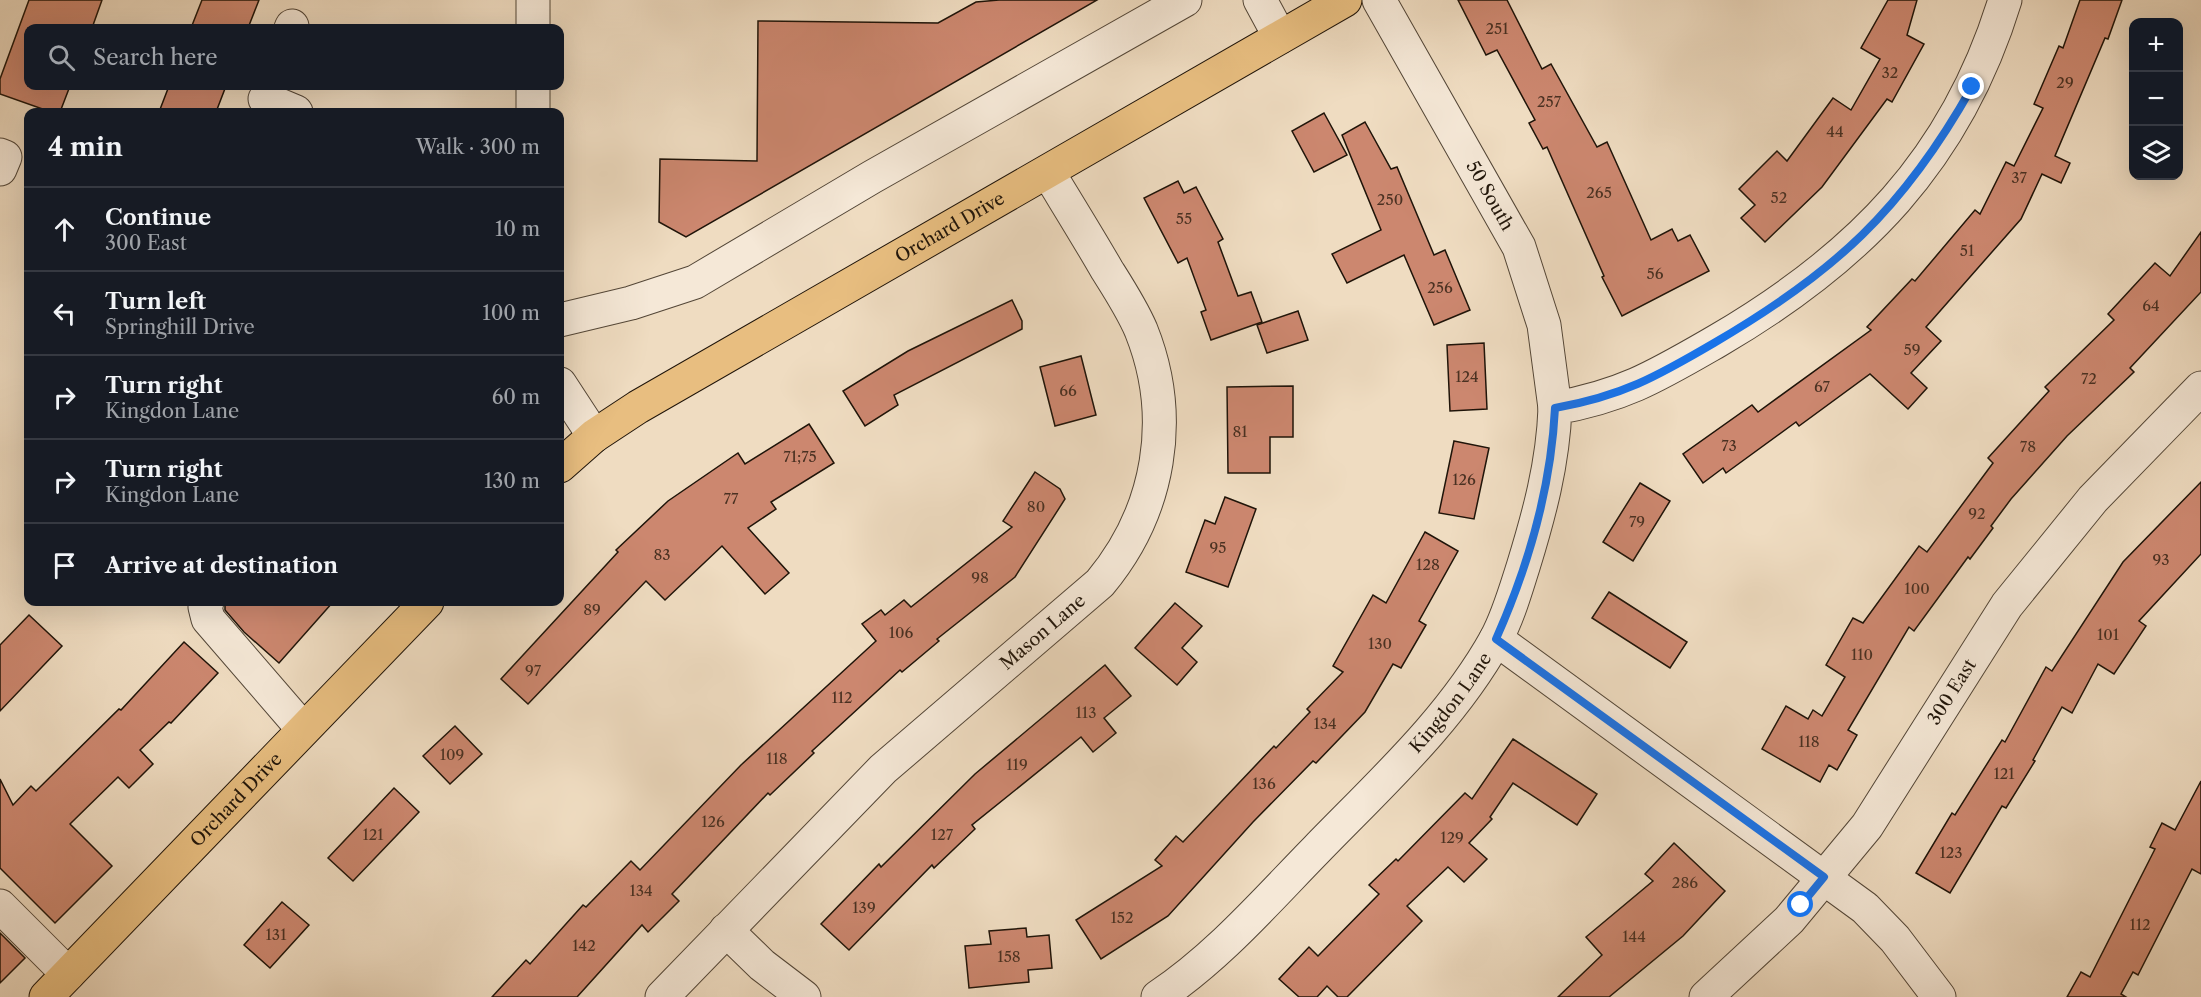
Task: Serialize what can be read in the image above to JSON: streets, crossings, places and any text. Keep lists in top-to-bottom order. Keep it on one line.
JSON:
{"streets":{"main road":["Orchard Drive"],"street":["50 South","Mason Lane","300 East","Kingdon Lane"]},"crossings":[["50 South","Kingdon Lane"],["Orchard Drive","Mason Lane"]],"house_numbers":["251","32","29","257","44","37","265","52","250","55","51","56","256","64","59","124","72","67","66","81","73","78","71;75","126","77","80","92","79","95","83","93","128","98","100","89","106","101","130","110","97","112","113","134","118","109","118","119","121","136","126","121","127","129","123","286","134","139","152","112","131","144","142","158"],"page":{"map_buttons":["+","−"],"search":"Search here","heading":["4 min","Walk · 300 m"],"list":[["Continue","300 East","10 m"],["Turn left","Springhill Drive","100 m"],["Turn right","Kingdon Lane","60 m"],["Turn right","Kingdon Lane","130 m"],"Arrive at destination"]}}
